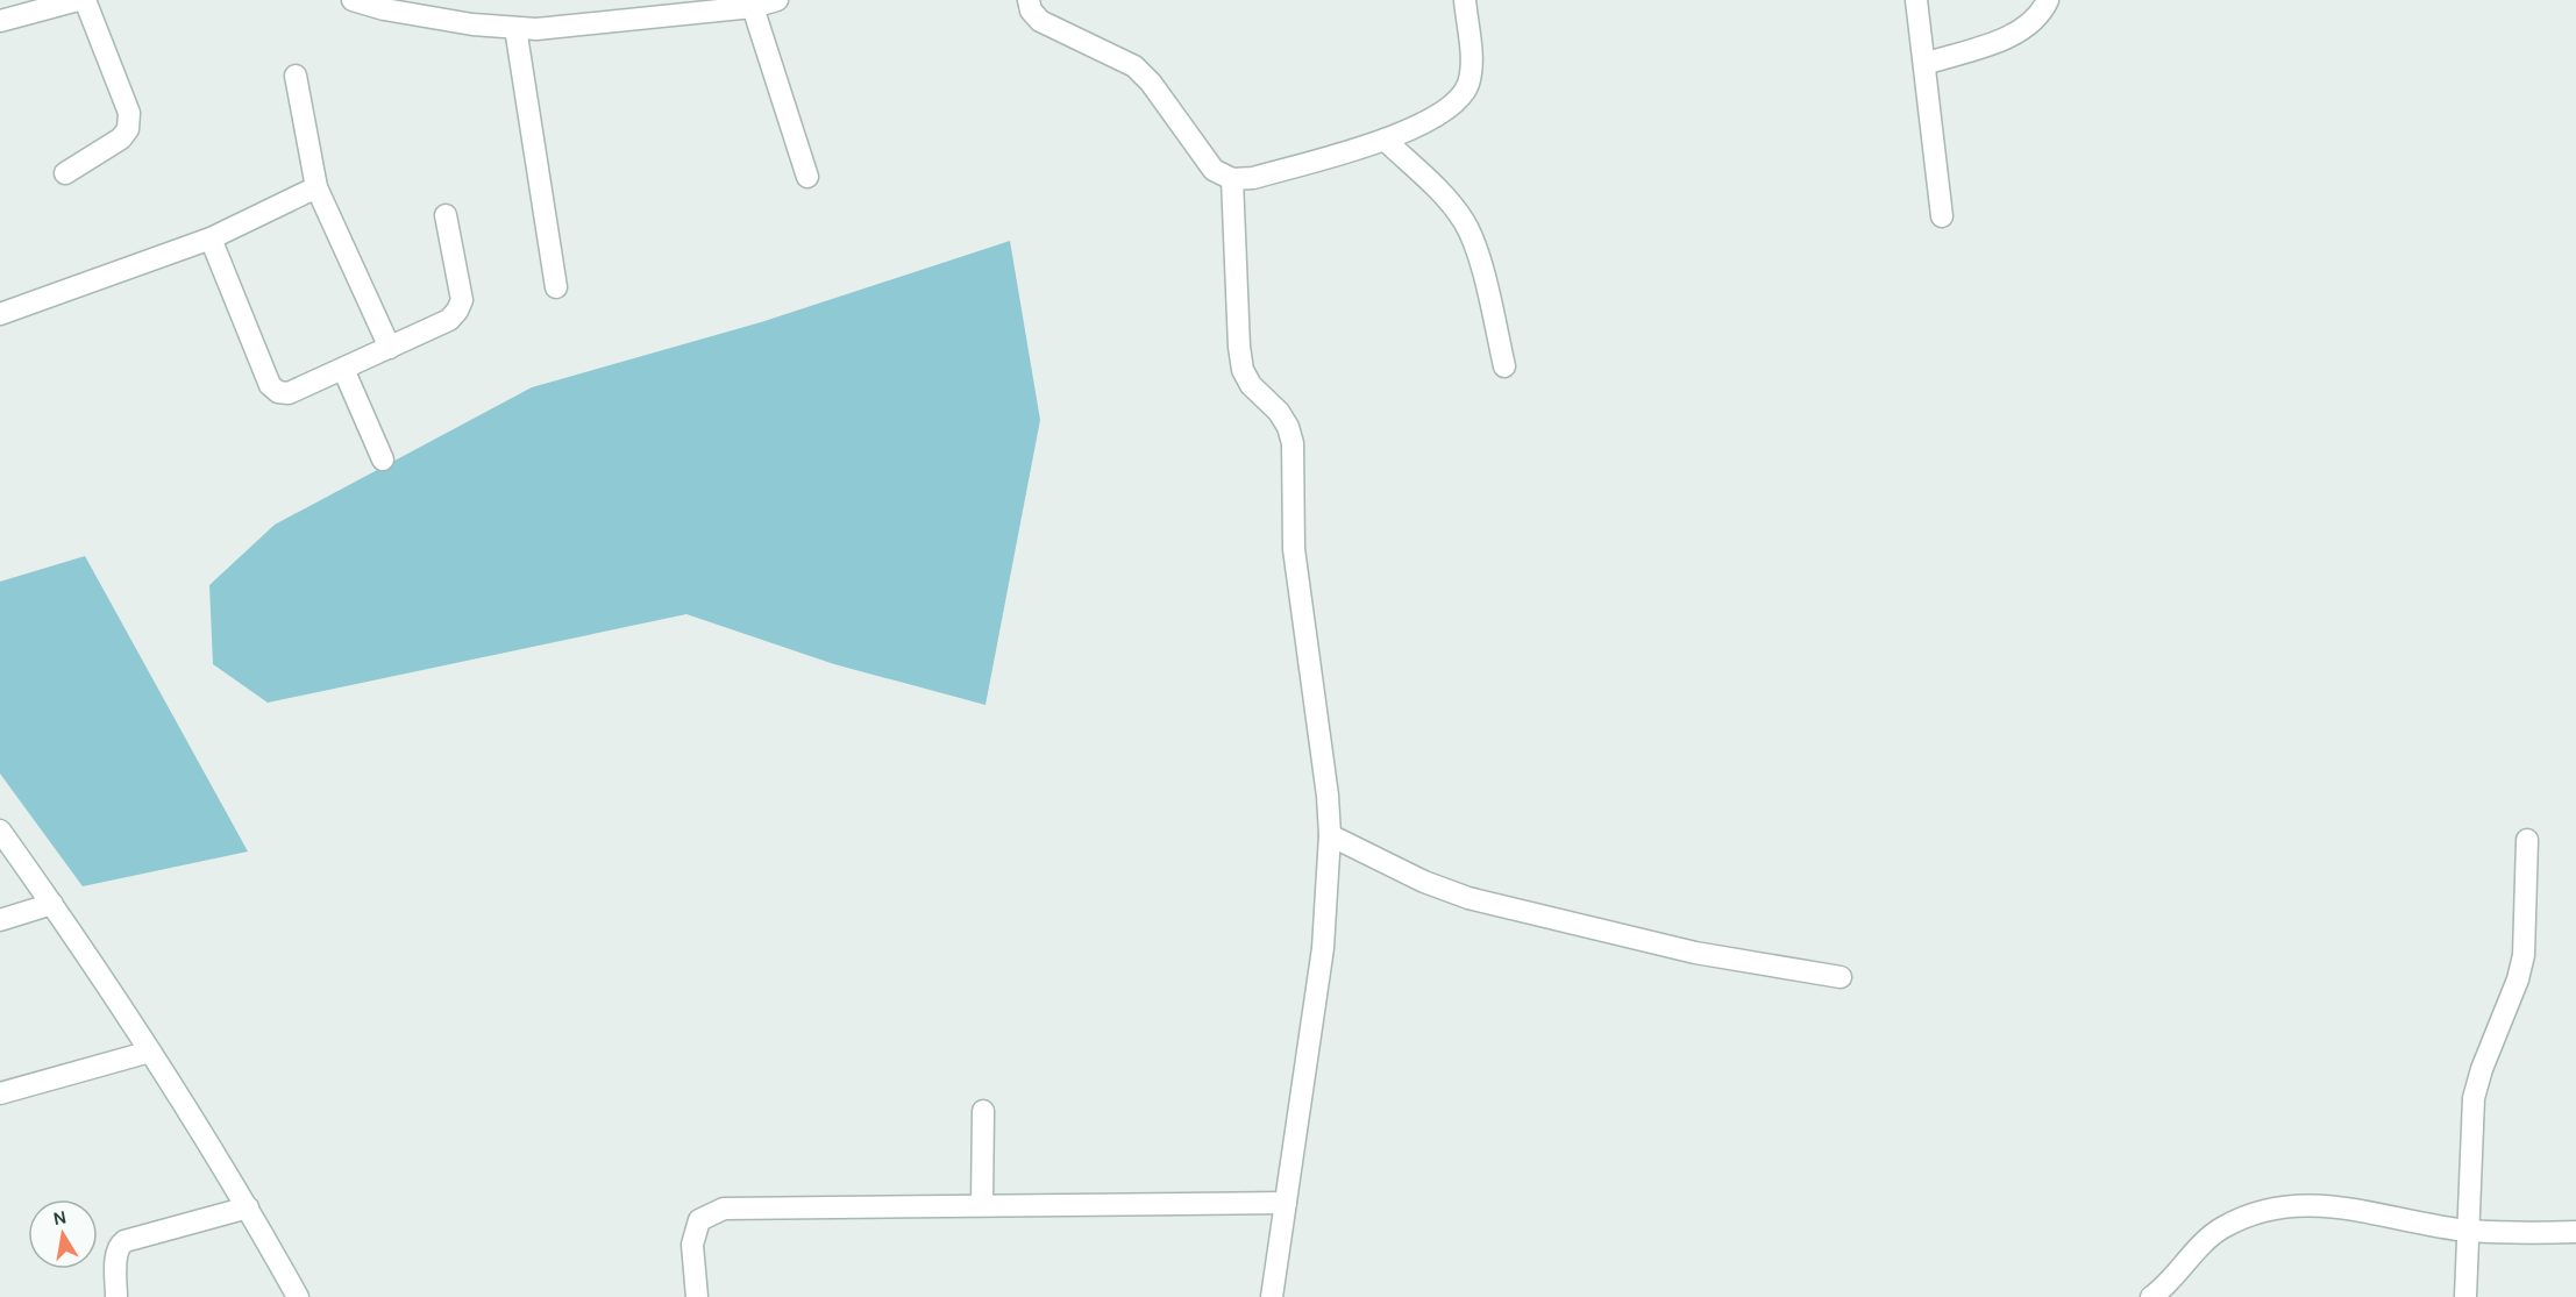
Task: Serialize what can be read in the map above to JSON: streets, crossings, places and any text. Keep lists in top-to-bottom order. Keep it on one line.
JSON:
{"north":"top"}
